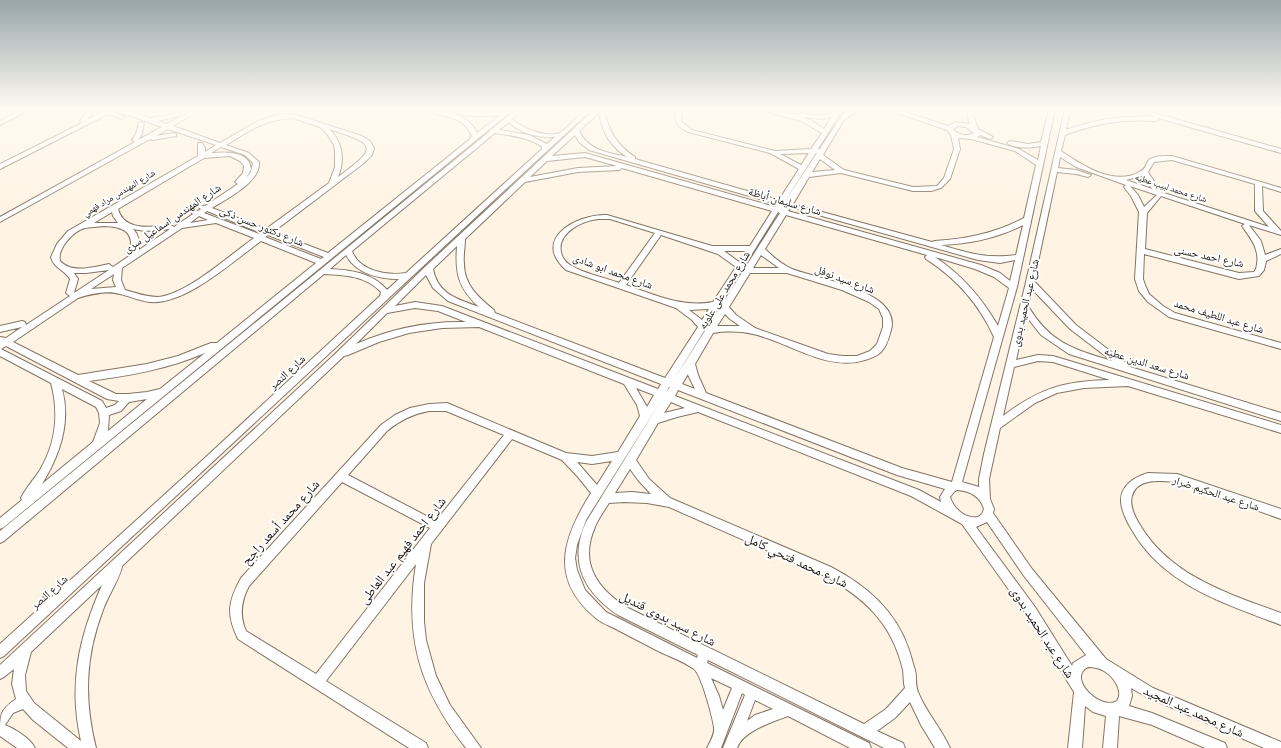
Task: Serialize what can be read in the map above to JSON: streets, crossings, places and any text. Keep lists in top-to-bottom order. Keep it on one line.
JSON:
{"streets":{"street":["شارع محمد لبيب عطيه","شارع المهندس مراد فهمي","شارع سليمان أباظة","شارع المهندس اسماعيل سرى","شارع دكتور حسن ذكى","شارع احمد حسنى","شارع محمد ابو شادى","شارع سيد نوفل","شارع محمد على علوبه","شارع عبد الحميد بدوى","شارع عبد اللطيف محمد","شارع سعد الدين عطيه","شارع النصر","شارع عبد الحكيم ضرار","شارع محمد أسعد راجح","شارع احمد فهيم عبد العاطى","شارع محمد فتحي كامل","شارع سيد بدوى قنديل","شارع محمد عبد المجيد"]},"crossings":[["شارع محمد لبيب عطيه","شارع عبد الحميد بدوى"],["شارع المهندس مراد فهمي","شارع المهندس اسماعيل سرى"],["شارع سليمان أباظة","شارع محمد على علوبه"],["شارع سليمان أباظة","شارع عبد الحميد بدوى"],["شارع المهندس اسماعيل سرى","شارع دكتور حسن ذكى"],["شارع دكتور حسن ذكى","شارع النصر"],["شارع احمد حسنى","شارع عبد اللطيف محمد"],["شارع محمد ابو شادى","شارع محمد على علوبه"],["شارع سيد نوفل","شارع محمد على علوبه"],["شارع محمد على علوبه","شارع سيد بدوى قنديل"],["شارع عبد الحميد بدوى","شارع سعد الدين عطيه"],["شارع عبد الحميد بدوى","شارع محمد عبد المجيد"],["شارع محمد أسعد راجح","شارع احمد فهيم عبد العاطى"],["شارع محمد أسعد راجح","شارع محمد فتحي كامل"],["شارع محمد أسعد راجح","شارع سيد بدوى قنديل"],["شارع محمد فتحي كامل","شارع سيد بدوى قنديل"]]}
